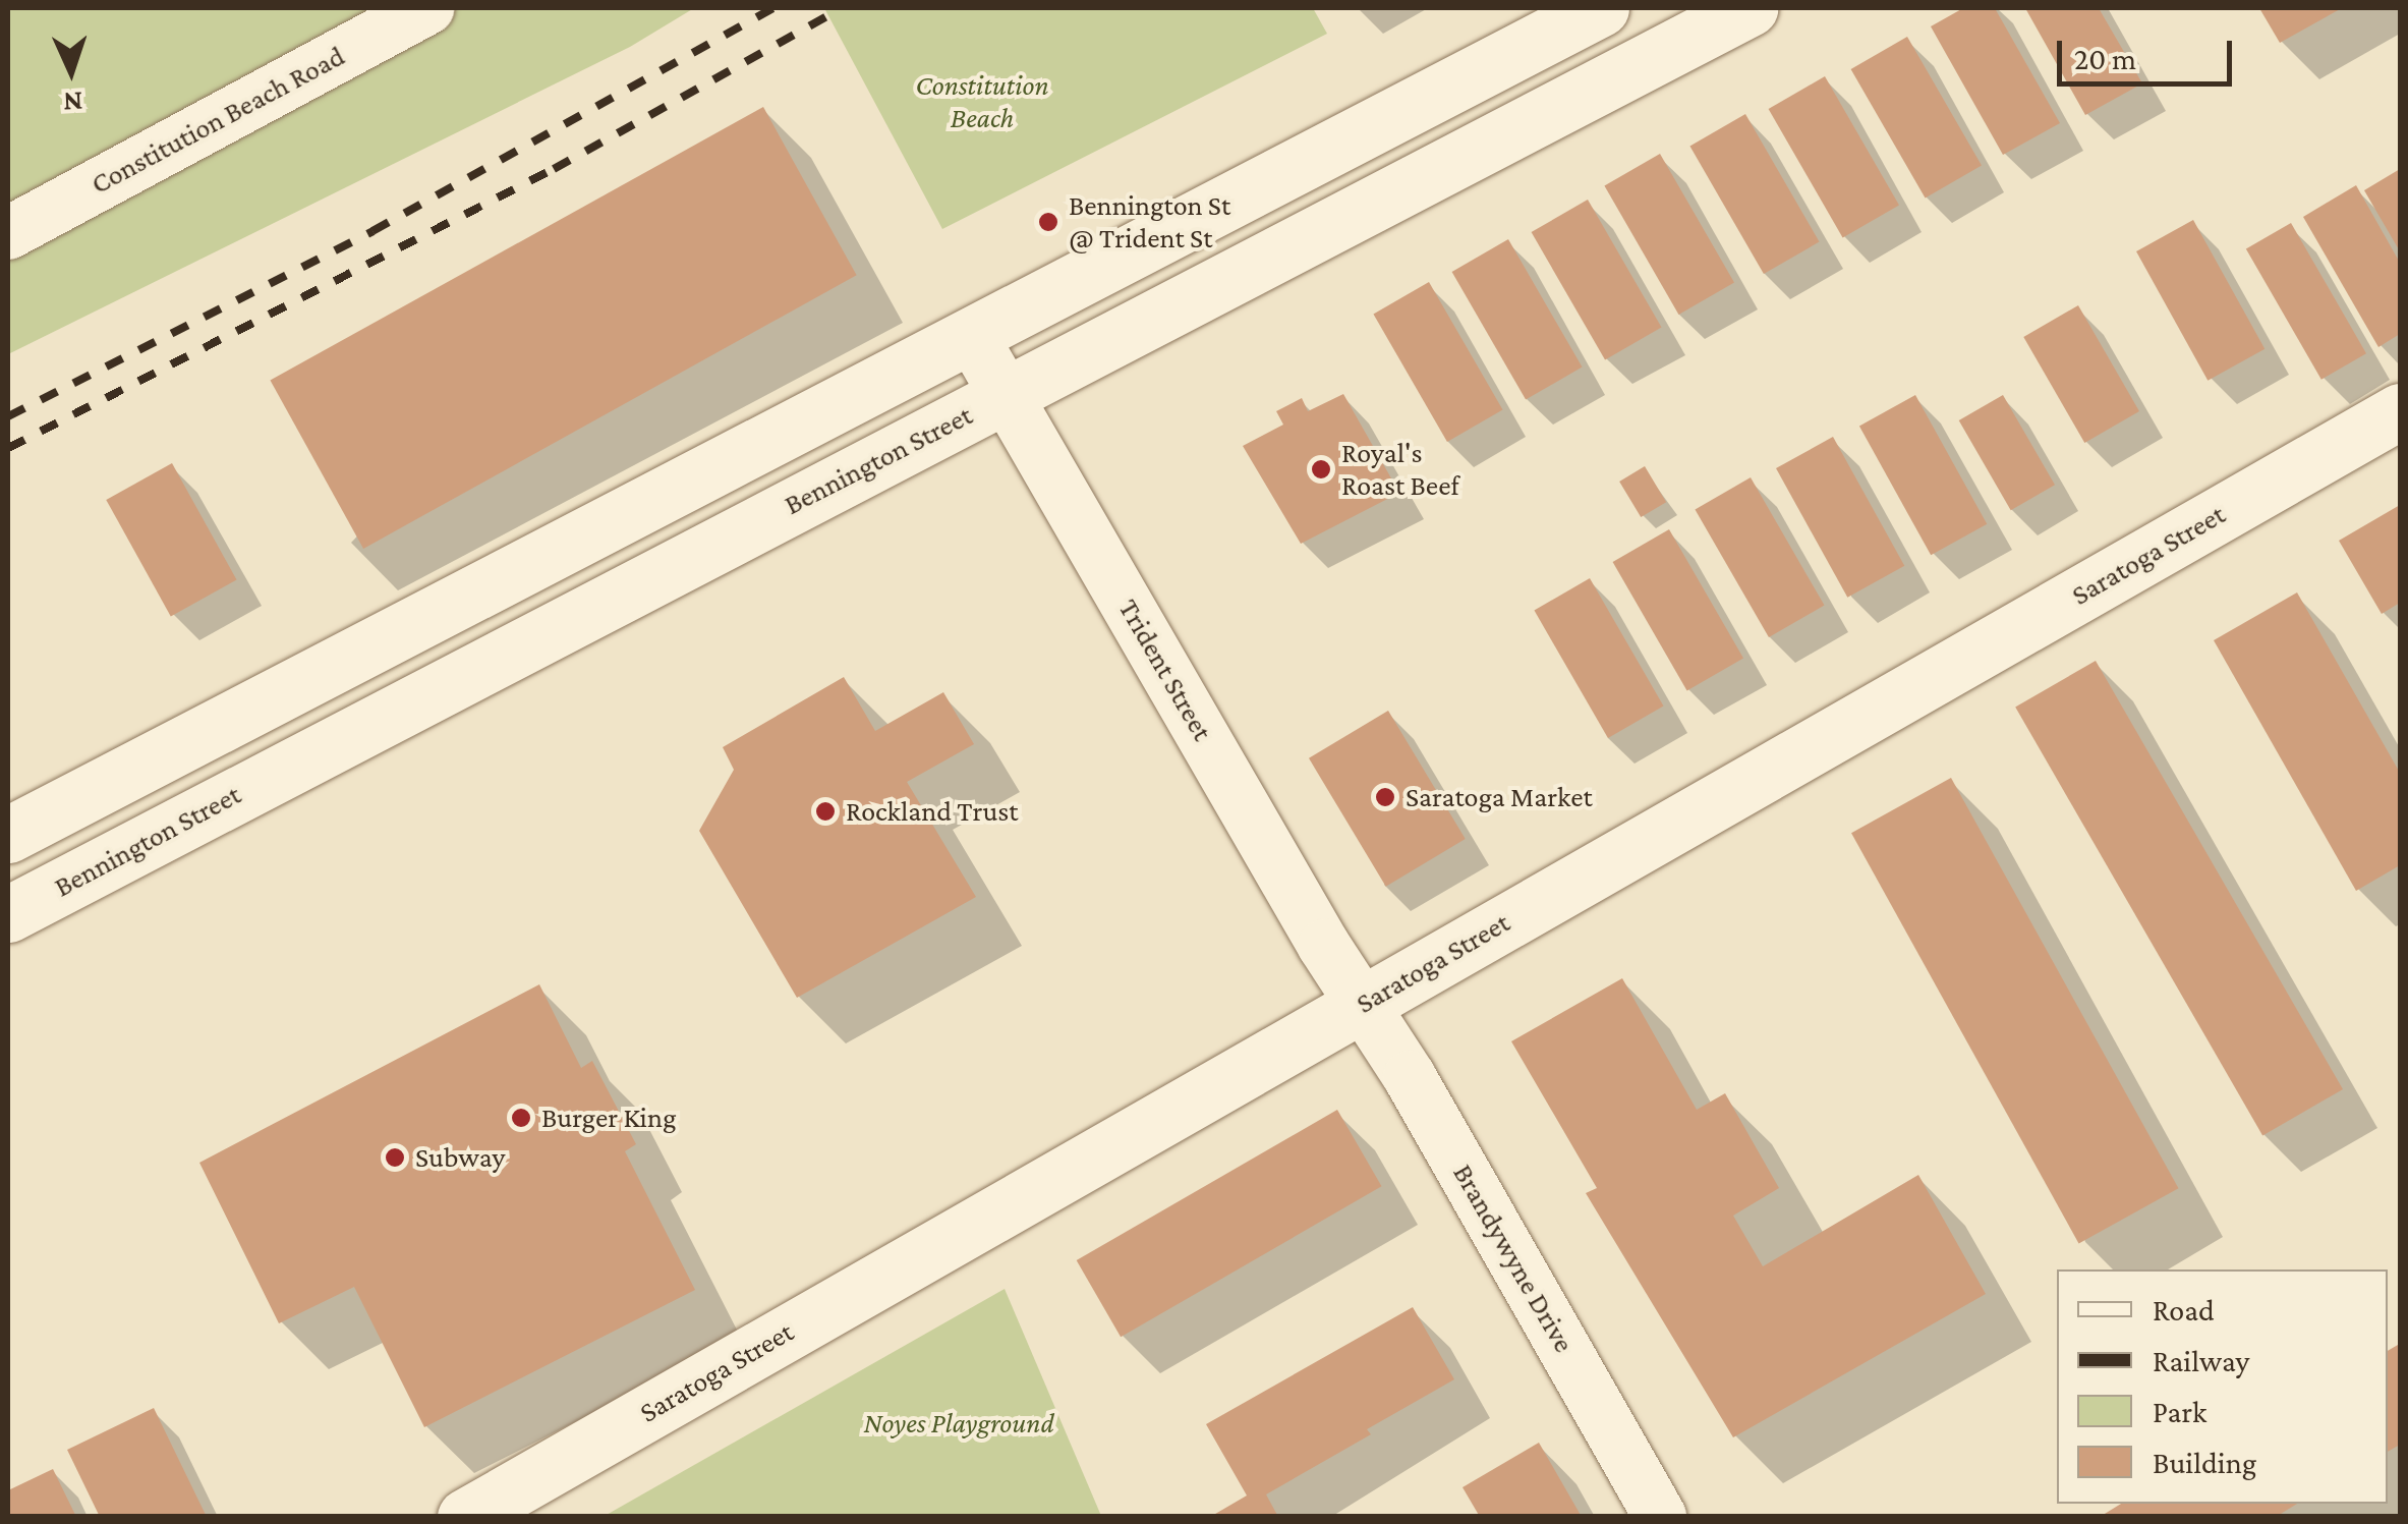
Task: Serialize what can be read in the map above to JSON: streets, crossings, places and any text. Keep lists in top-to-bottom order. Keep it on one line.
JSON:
{"streets":{"main road":["Bennington Street","Saratoga Street"],"street":["Constitution Beach Road","Trident Street","Brandywyne Drive"]},"crossings":[["Bennington Street","Trident Street"],["Saratoga Street","Trident Street"],["Saratoga Street","Brandywyne Drive"],["Trident Street","Brandywyne Drive"]],"parks":["Constitution Beach","Noyes Playground"],"places":["Bennington St @ Trident St","Royal's Roast Beef","Saratoga Market","Rockland Trust","Burger King","Subway"],"legend":["Road","Railway","Park","Building"],"scale_bar":"20 m","north":"bottom"}
